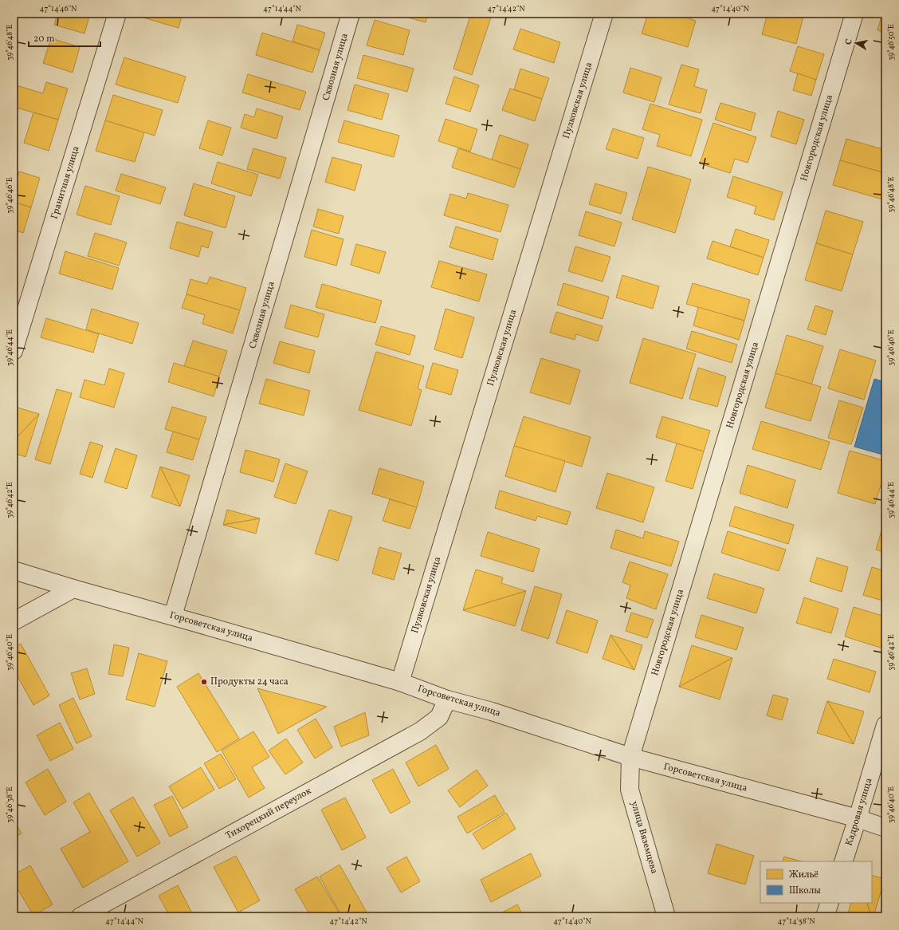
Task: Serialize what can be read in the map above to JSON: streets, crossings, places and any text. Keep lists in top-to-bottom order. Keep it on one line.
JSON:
{"streets":{"street":["Сквозная улица","Пулковская улица","Новгородская улица","Гранитная улица","Горсоветская улица","Кадровая улица","Тихорецкий переулок","улица Вяземцева"]},"crossings":[["Сквозная улица","Горсоветская улица"],["Пулковская улица","Горсоветская улица"],["Новгородская улица","Горсоветская улица"],["Новгородская улица","улица Вяземцева"],["Горсоветская улица","Кадровая улица"],["Горсоветская улица","Тихорецкий переулок"],["Горсоветская улица","улица Вяземцева"]],"places":["Продукты 24 часа"],"legend":["Жильё","Школы"],"scale_bar":"20 m","north":"left","coordinates":["47°14'46\"N","47°14'44\"N","47°14'42\"N","47°14'40\"N","39°46'50\"E","39°46'48\"E","39°46'46\"E","39°46'44\"E","39°46'42\"E","39°46'40\"E","39°46'38\"E","47°14'38\"N"]}
